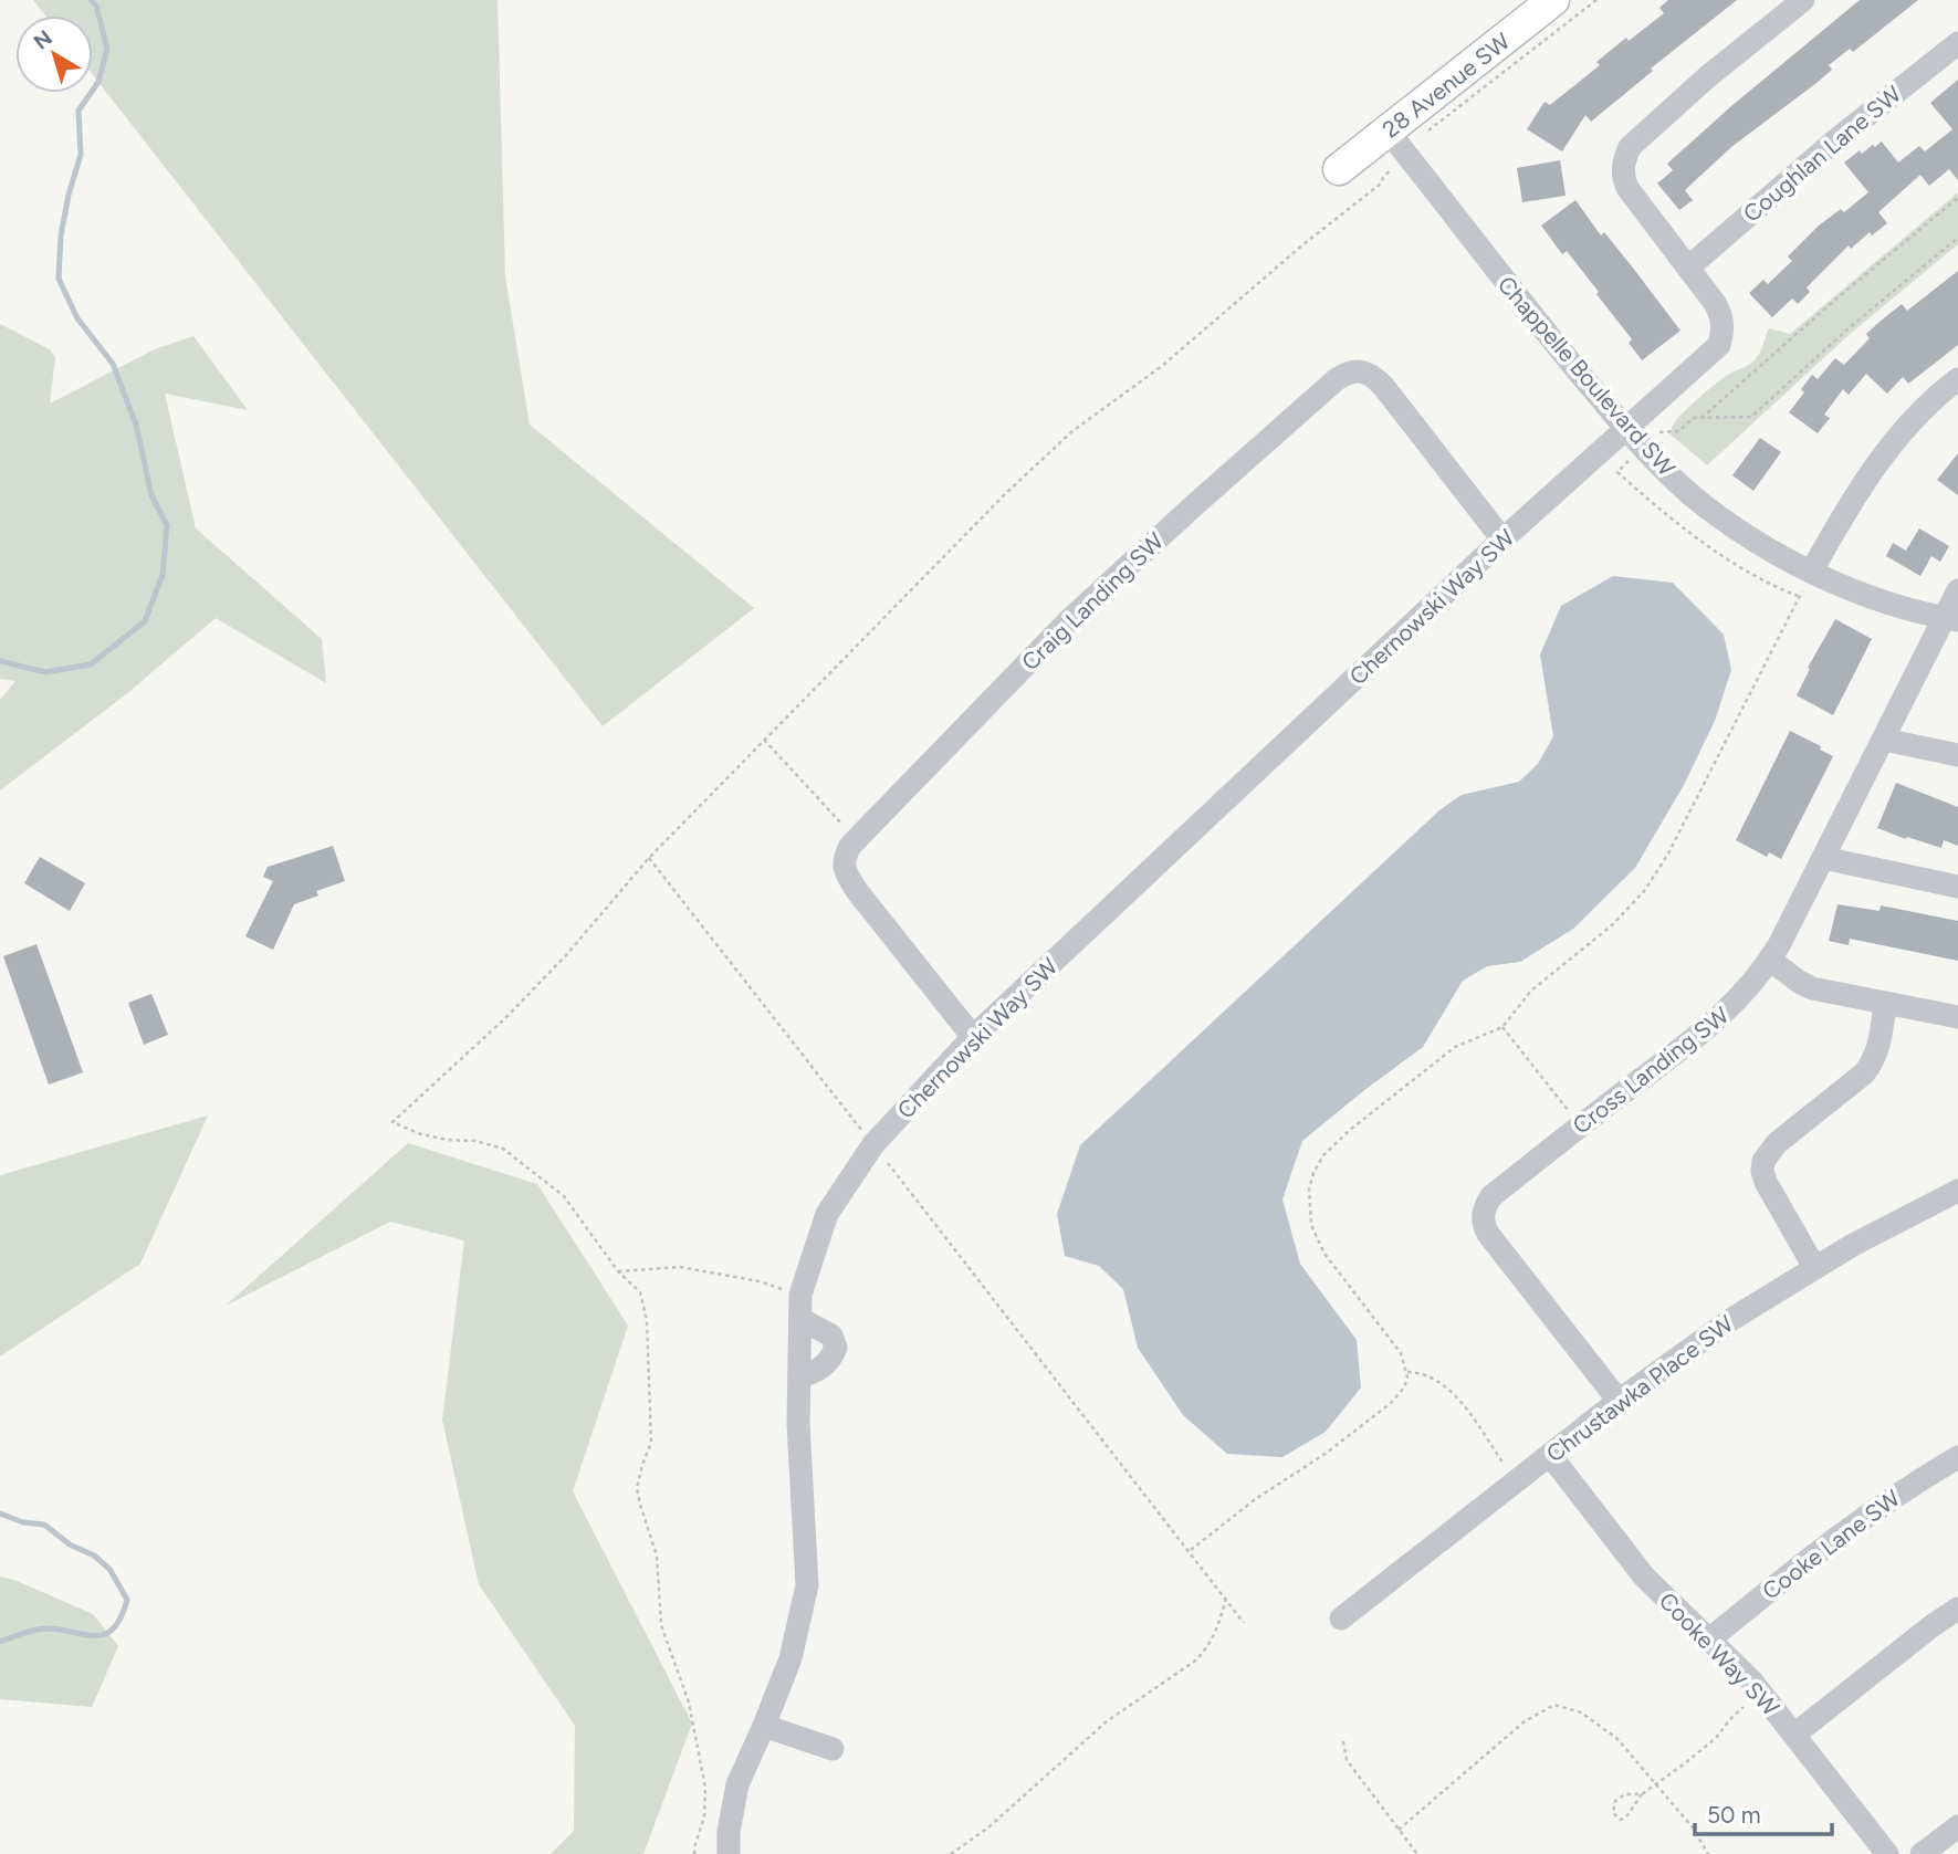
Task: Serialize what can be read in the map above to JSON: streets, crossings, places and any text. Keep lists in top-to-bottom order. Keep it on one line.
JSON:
{"streets":{"main road":["28 Avenue SW"],"street":["Coughlan Lane SW","Chappelle Boulevard SW","Craig Landing SW","Chernowski Way SW","Cross Landing SW","Chrustawka Place SW","Cooke Lane SW","Cooke Way SW"]},"crossings":[["28 Avenue SW","Chappelle Boulevard SW"],["Coughlan Lane SW","Chernowski Way SW"],["Chappelle Boulevard SW","Chernowski Way SW"],["Chappelle Boulevard SW","Cross Landing SW"],["Craig Landing SW","Chernowski Way SW"],["Cross Landing SW","Chrustawka Place SW"],["Chrustawka Place SW","Cooke Way SW"],["Cooke Lane SW","Cooke Way SW"]],"scale_bar":"50 m","north":"top left"}
